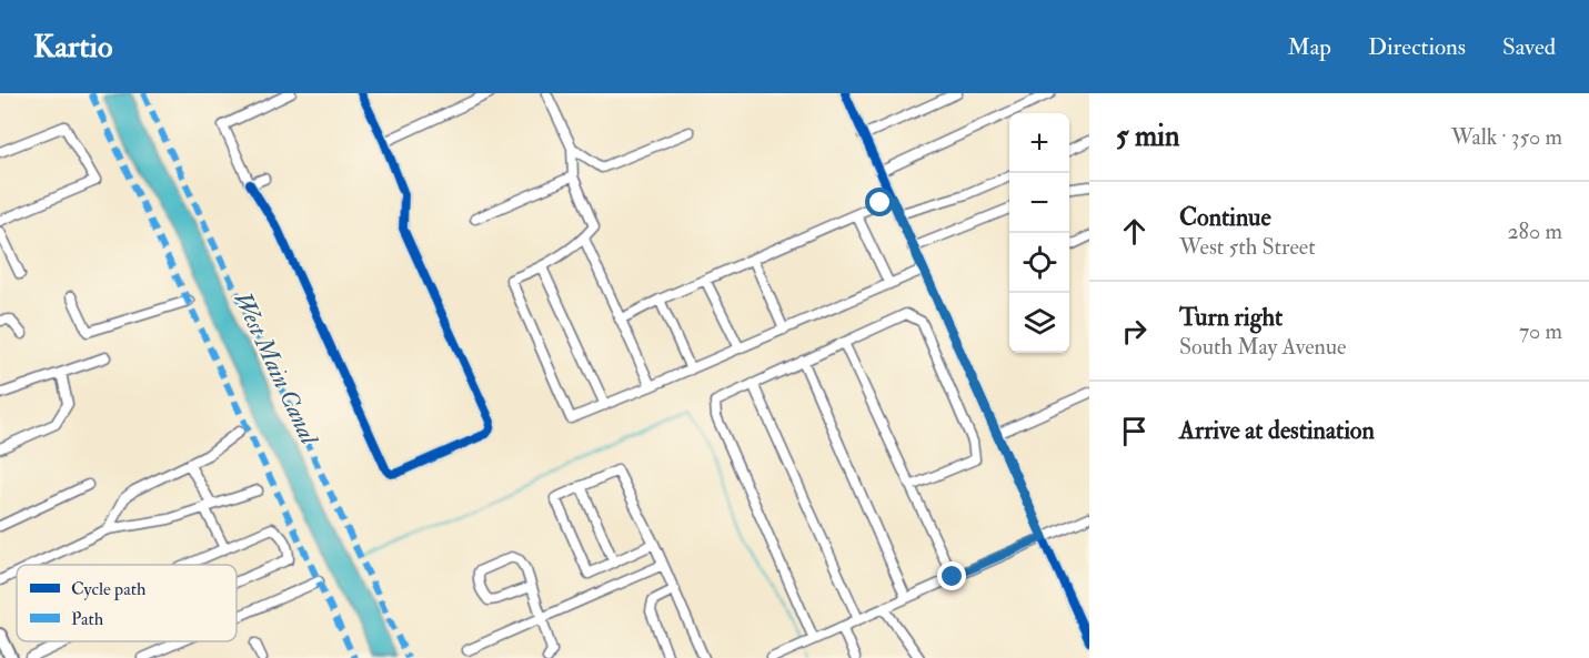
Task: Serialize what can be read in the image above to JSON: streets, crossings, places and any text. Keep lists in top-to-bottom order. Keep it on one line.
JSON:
{"water":["West Main Canal"],"legend":["Cycle path","Path"],"page":{"header":"Kartio","nav":["Map","Directions","Saved"],"heading":["5 min","Walk · 350 m"],"map_buttons":["+","−"],"list":[["Continue","West 5th Street","280 m"],["Turn right","South May Avenue","70 m"],"Arrive at destination"]}}
